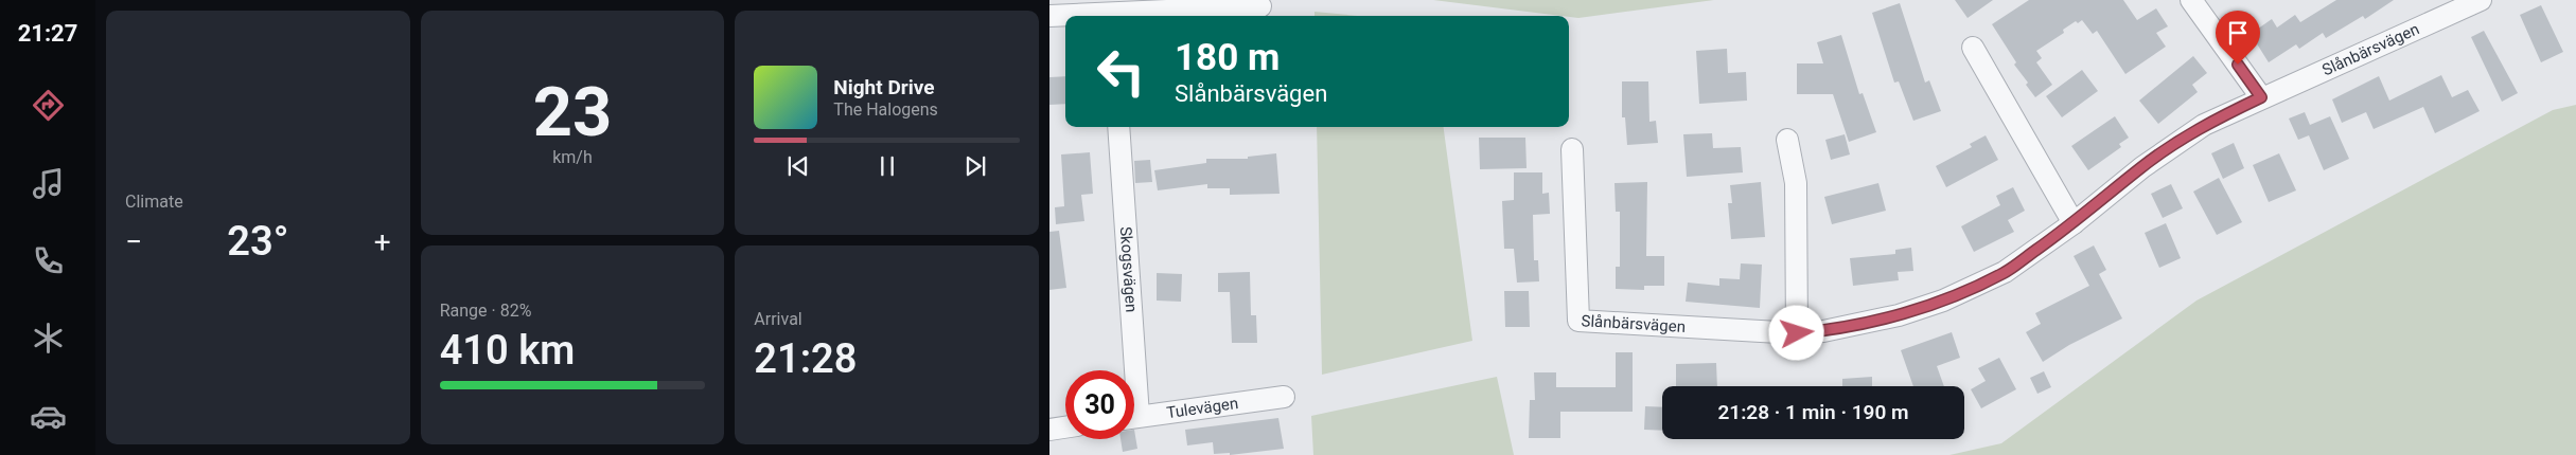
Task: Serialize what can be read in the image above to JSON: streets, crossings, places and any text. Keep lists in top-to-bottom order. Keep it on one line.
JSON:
{"streets":{"street":["Slånbärsvägen","Skogsvägen","Tulevägen"]},"page":{"tabs":"21:27","tile":["Climate",["23","km/h"],["Range · 82%","410 km"],["Arrival","21:28"]],"turn":["180 m","Slånbärsvägen"],"song":["Night Drive","The Halogens"],"heat":["−","23°","+"],"limit":"30","trip":"21:28 · 1 min · 190 m"}}
